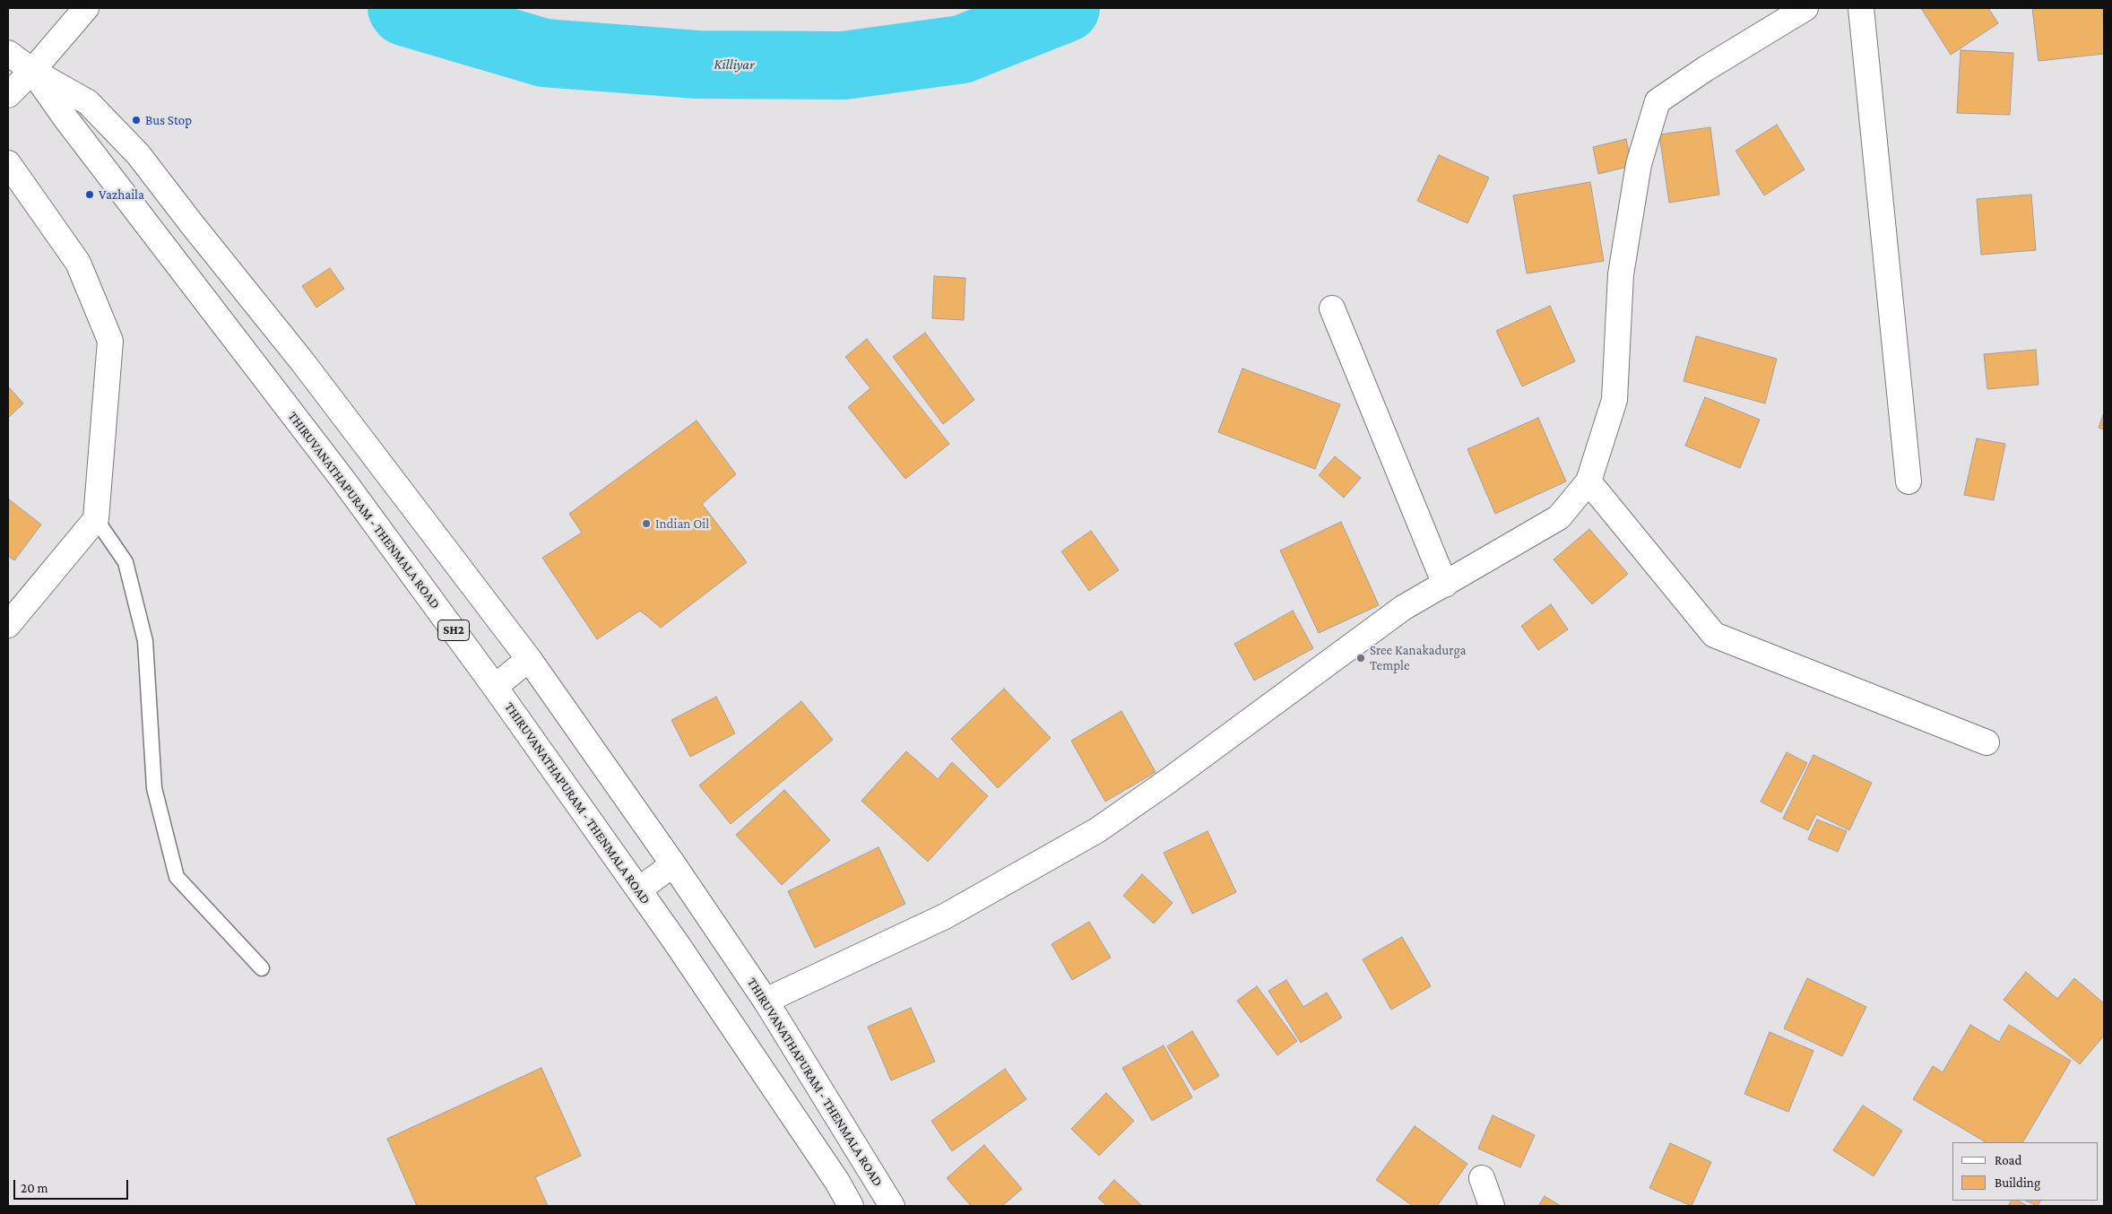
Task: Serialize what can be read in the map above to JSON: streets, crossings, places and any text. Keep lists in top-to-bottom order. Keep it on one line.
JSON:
{"streets":{"street":["THIRUVANATHAPURAM - THENMALA ROAD","SH2"]},"water":["Killiyar"],"places":["Bus Stop","Vazhaila","Indian Oil","Sree Kanakadurga Temple"],"legend":["Road","Building"],"scale_bar":"20 m"}
